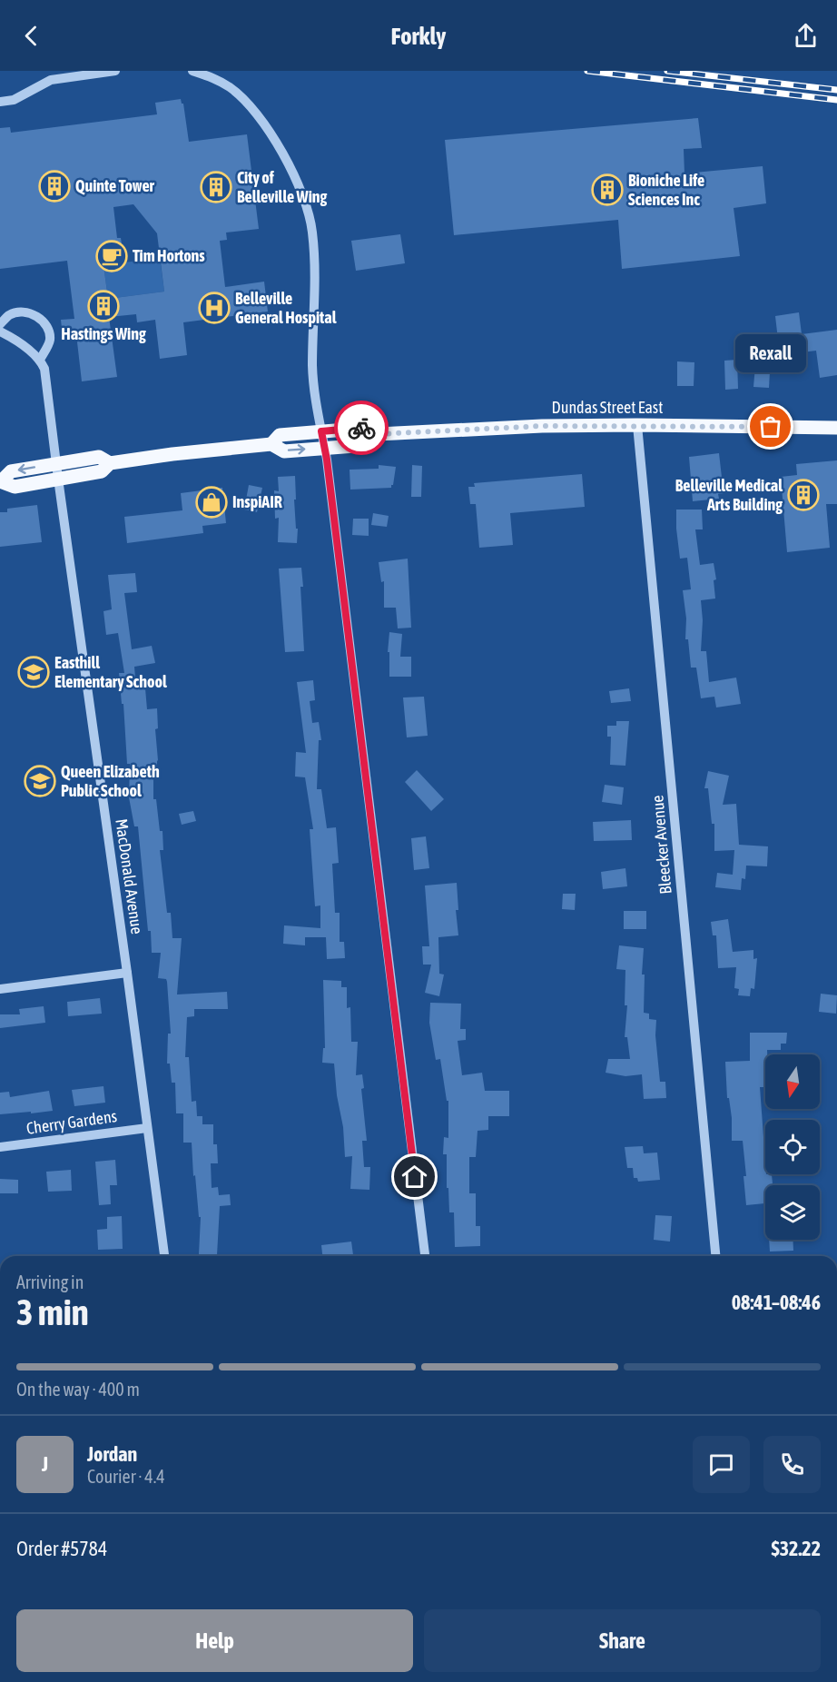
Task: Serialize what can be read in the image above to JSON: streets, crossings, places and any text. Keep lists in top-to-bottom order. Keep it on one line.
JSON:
{"streets":{"main road":["Dundas Street East"],"street":["Bleecker Avenue","MacDonald Avenue","Cherry Gardens"]},"crossings":[["Dundas Street East","Bleecker Avenue"],["Dundas Street East","MacDonald Avenue"],["MacDonald Avenue","Cherry Gardens"]],"places":{"building":["Quinte Tower","City of Belleville Wing","Bioniche Life Sciences Inc","Hastings Wing","Belleville Medical Arts Building"],"cafe":["Tim Hortons"],"hospital":["Belleville General Hospital"],"other":["Rexall"],"shop":["InspiAIR"],"school or university":["Easthill Elementary School","Queen Elizabeth Public School"]},"north":"bottom","page":{"header":"Forkly","bubble":"Rexall","heading":["3 min","Arriving in","08:41–08:46"],"panel":["Jordan","Courier · 4.4","Order #5784","$32.22"],"bar":"On the way · 400 m","round":"J","buttons":["Help","Share"]}}
